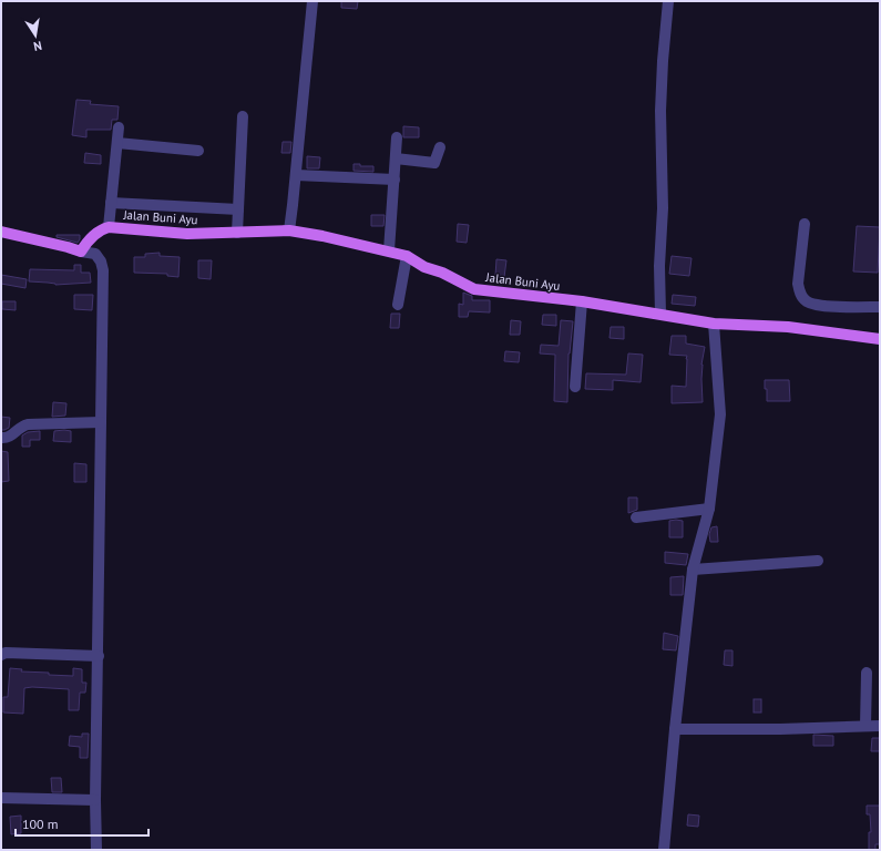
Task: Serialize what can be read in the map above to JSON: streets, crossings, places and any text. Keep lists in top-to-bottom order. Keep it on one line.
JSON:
{"streets":{"main road":["Jalan Buni Ayu"]},"scale_bar":"100 m","north":"bottom"}
